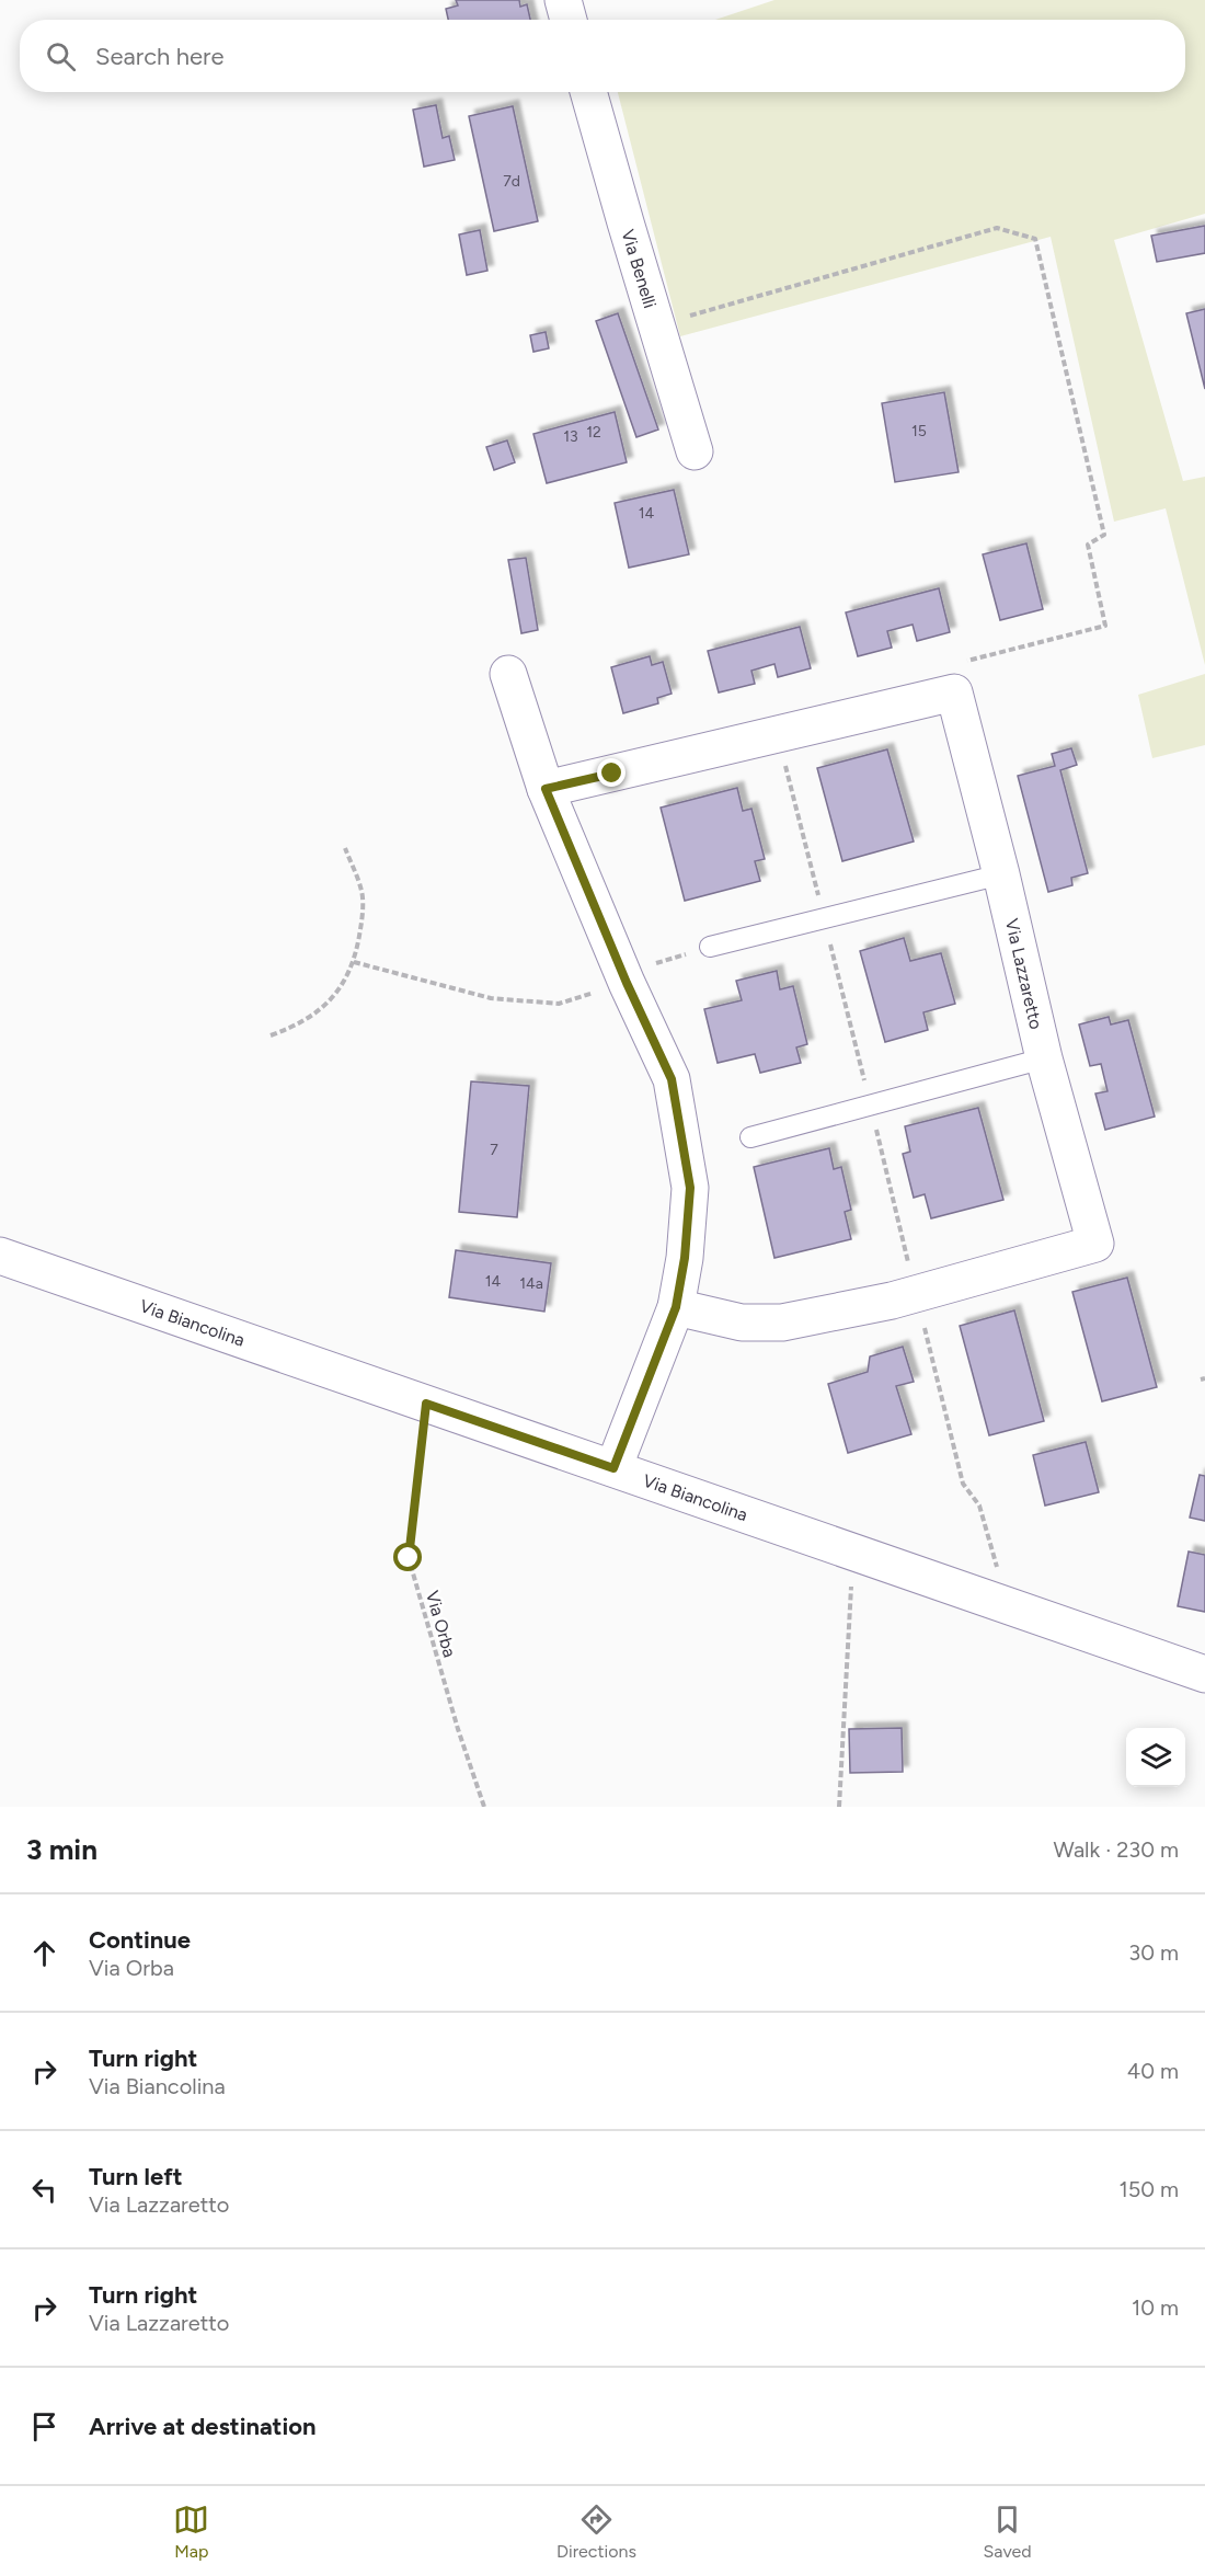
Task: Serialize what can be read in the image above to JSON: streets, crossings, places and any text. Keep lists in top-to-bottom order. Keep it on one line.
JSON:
{"streets":{"street":["Via Benelli","Via Lazzaretto","Via Biancolina"],"path":["Via Orba"]},"crossings":[["Via Biancolina","Via Orba"]],"house_numbers":["7d","15","12","13","14","7","14","14a"],"page":{"search":"Search here","heading":["3 min","Walk · 230 m"],"list":[["Continue","Via Orba","30 m"],["Turn right","Via Biancolina","40 m"],["Turn left","Via Lazzaretto","150 m"],["Turn right","Via Lazzaretto","10 m"],"Arrive at destination"],"nav":["Map","Directions","Saved"]}}
